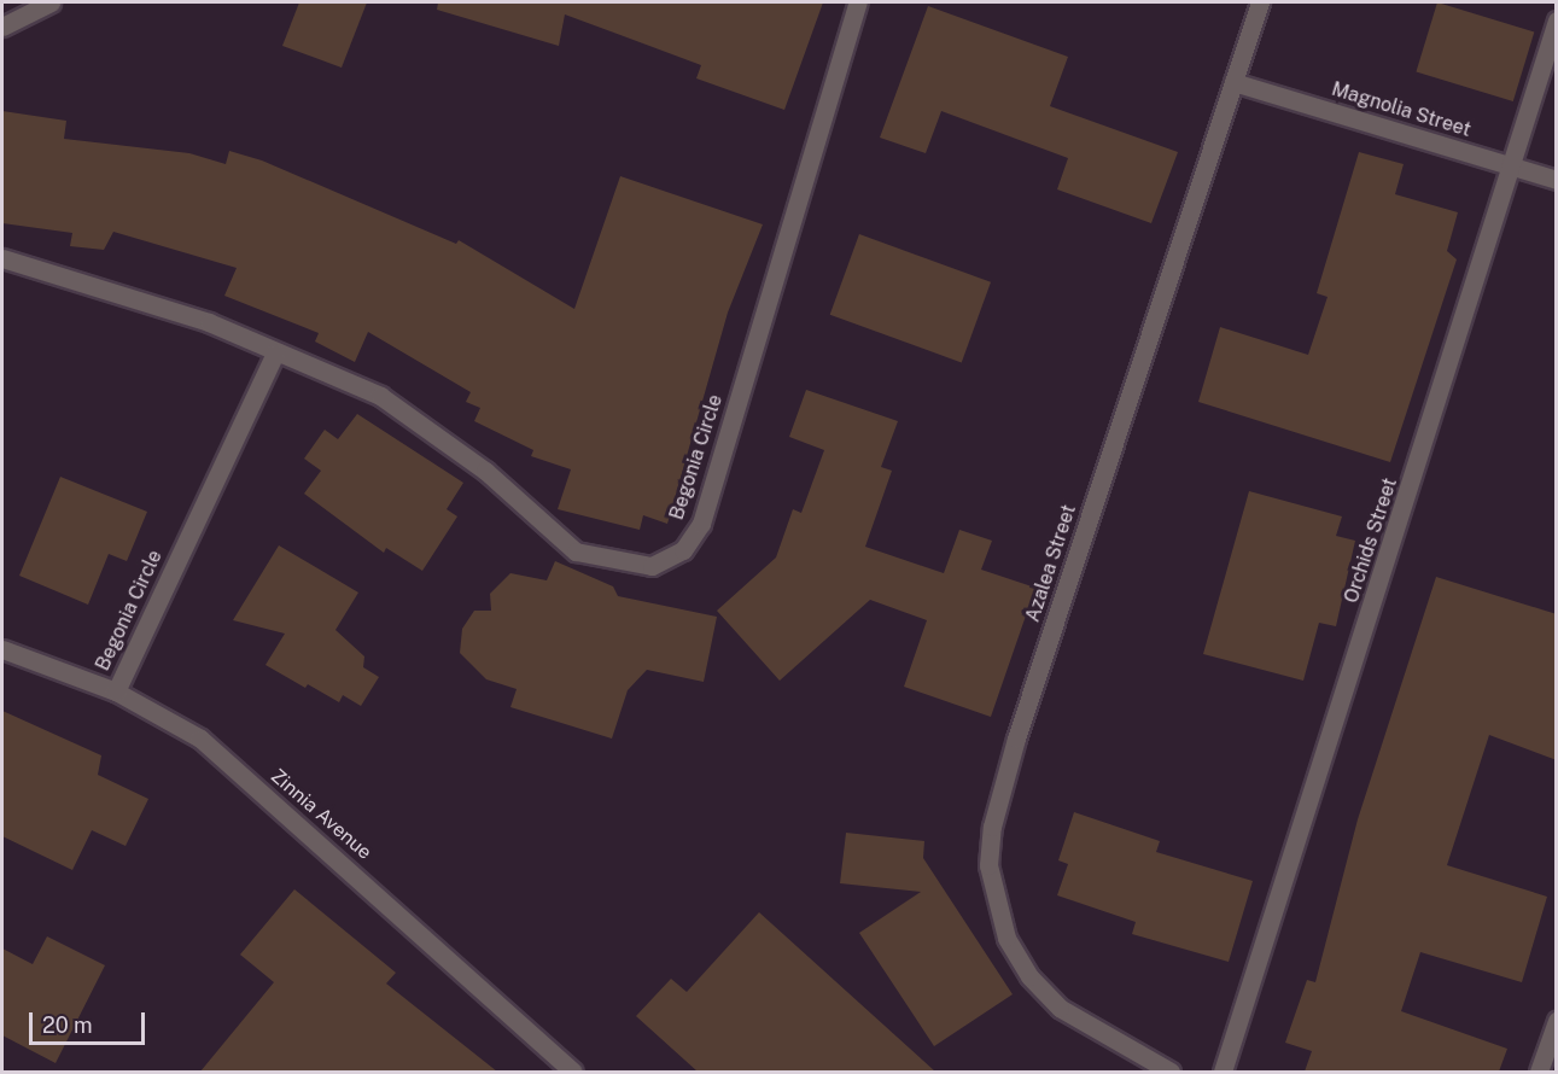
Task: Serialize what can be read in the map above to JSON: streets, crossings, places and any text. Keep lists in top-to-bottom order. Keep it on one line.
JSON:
{"streets":{"street":["Magnolia Street","Begonia Circle","Orchids Street","Azalea Street","Zinnia Avenue"]},"crossings":[["Magnolia Street","Orchids Street"],["Magnolia Street","Azalea Street"],["Begonia Circle","Zinnia Avenue"]],"scale_bar":"20 m"}
